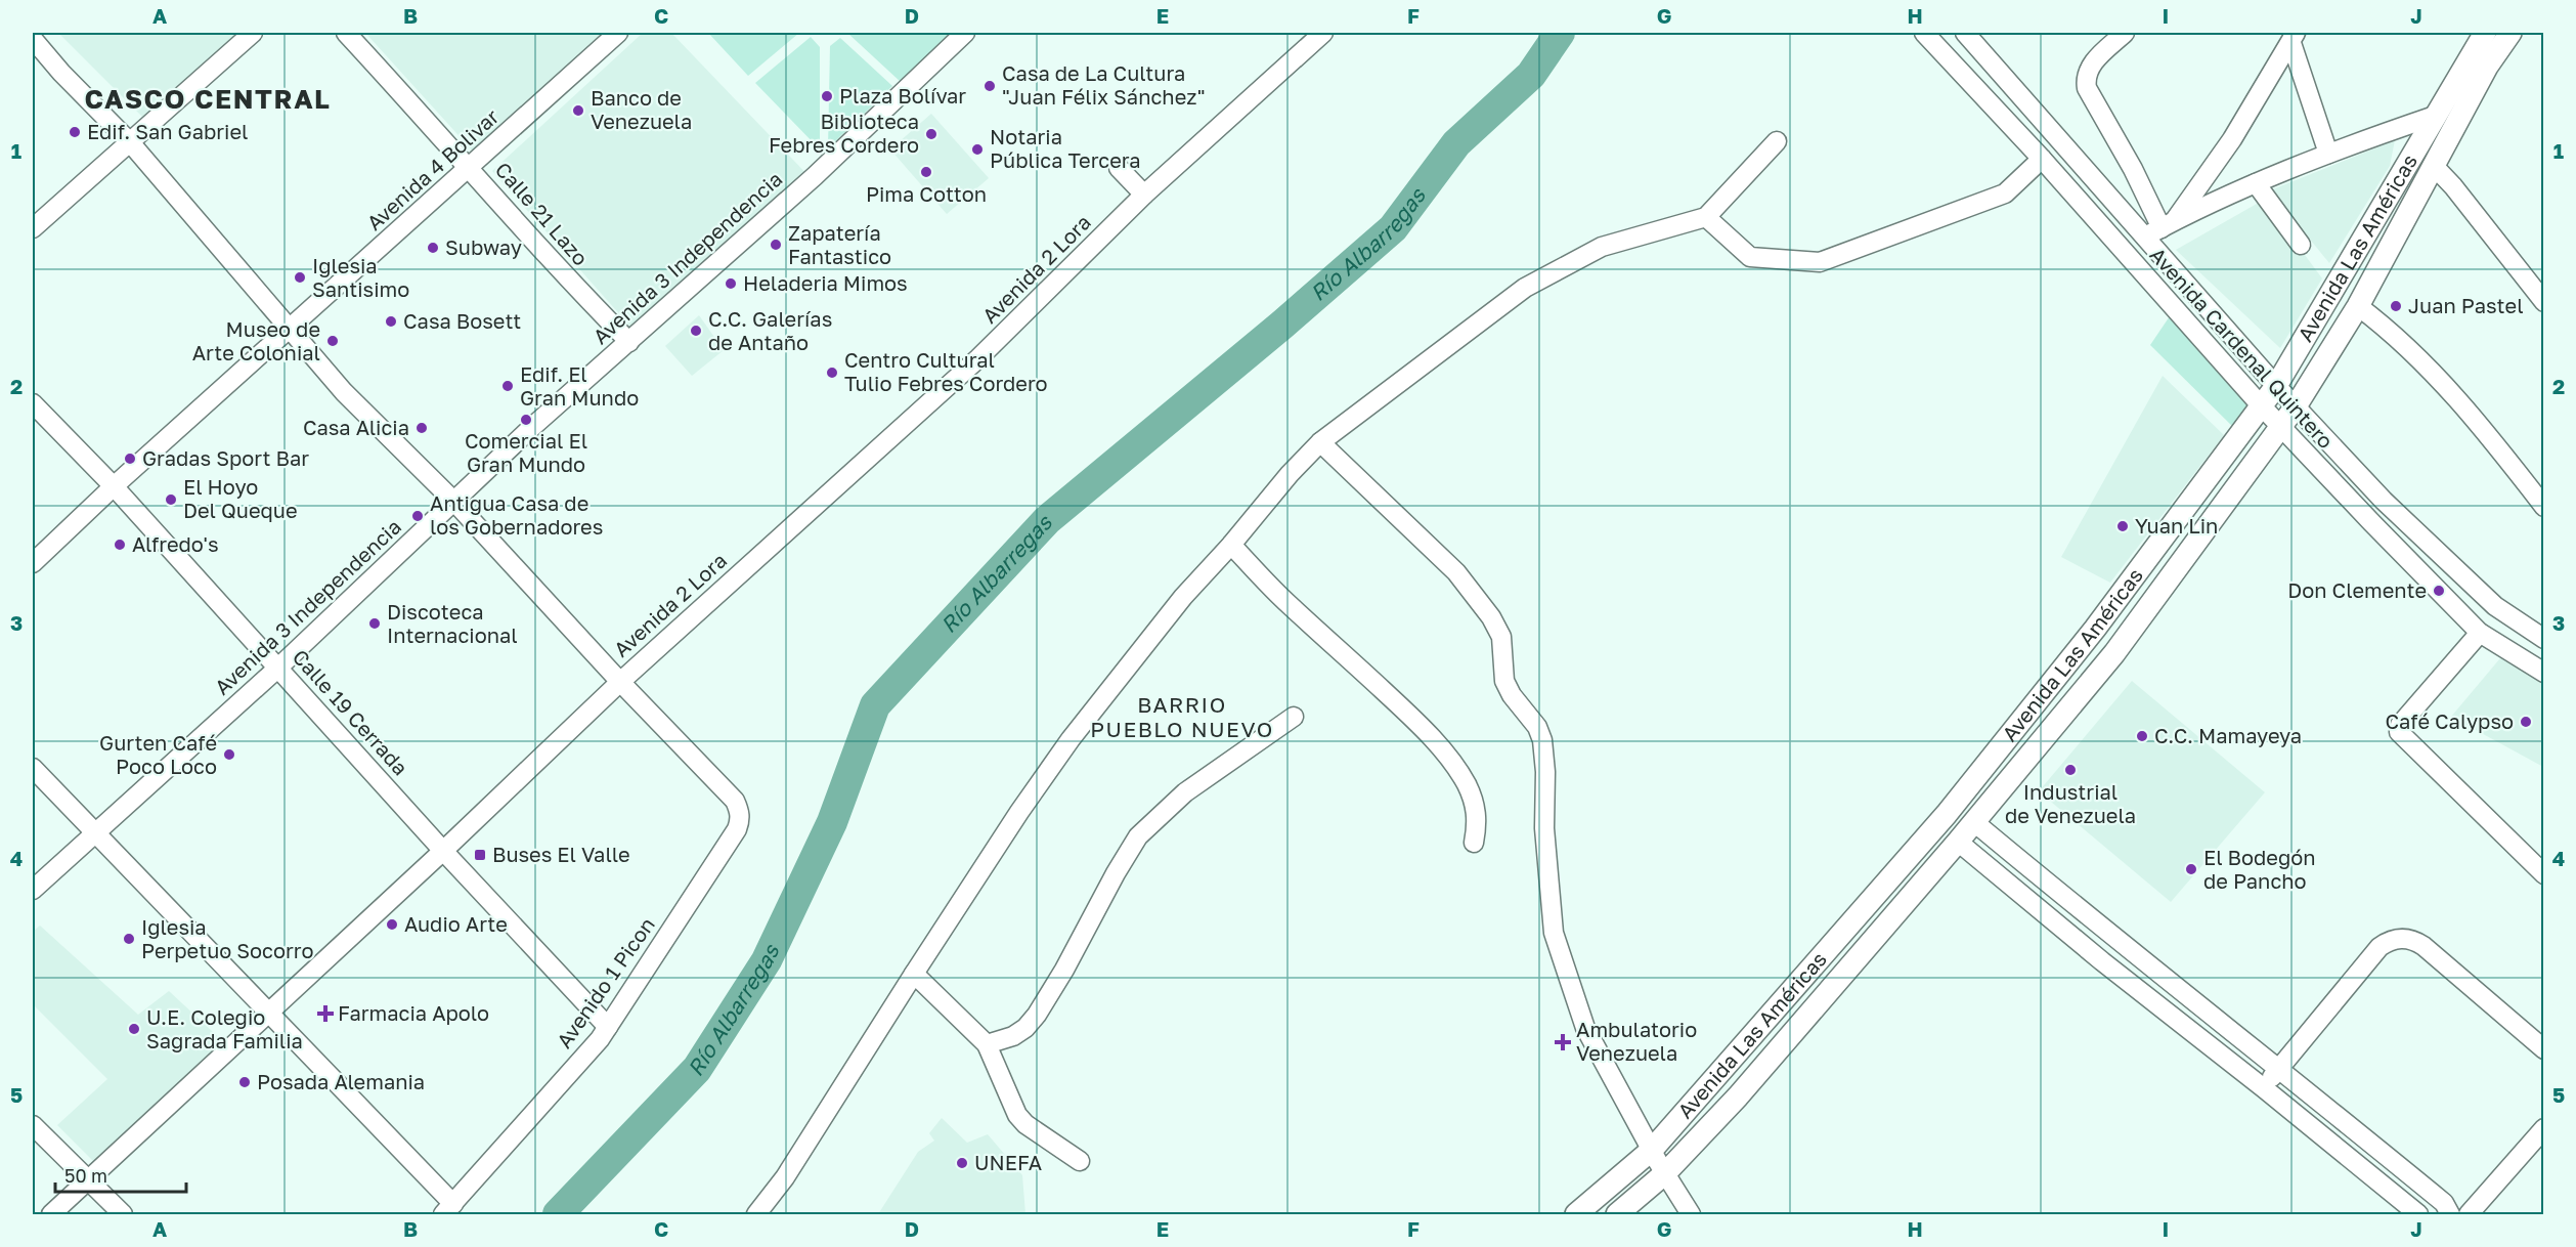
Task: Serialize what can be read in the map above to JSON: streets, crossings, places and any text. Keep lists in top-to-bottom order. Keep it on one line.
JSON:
{"streets":{"street":["Avenida 4 Bolivar","Calle 21 Lazo","Avenida Las Américas","Avenida 3 Independencia","Avenida 2 Lora","Avenida Cardenal Quintero","Calle 19 Cerrada","Avenido 1 Picon"]},"crossings":[["Avenida 4 Bolivar","Calle 21 Lazo"],["Avenida 4 Bolivar","Calle 19 Cerrada"],["Calle 21 Lazo","Avenida 3 Independencia"],["Avenida Las Américas","Avenida Cardenal Quintero"],["Avenida 3 Independencia","Calle 19 Cerrada"],["Avenida 2 Lora","Calle 19 Cerrada"],["Avenida 2 Lora","Avenido 1 Picon"],["Calle 19 Cerrada","Avenido 1 Picon"]],"districts":["CASCO CENTRAL","BARRIO PUEBLO NUEVO"],"water":["Río Albarregas"],"places":{"other":["Casa de La Cultura \"Juan Félix Sánchez\"","Plaza Bolívar","Banco de Venezuela","Edif. San Gabriel","Biblioteca Febres Cordero","Notaria Pública Tercera","Pima Cotton","Zapatería Fantastico","Subway","Iglesia Santisimo","Heladeria Mimos","Juan Pastel","Casa Bosett","C.C. Galerías de Antaño","Museo de Arte Colonial","Centro Cultural Tulio Febres Cordero","Edif. El Gran Mundo","Comercial El Gran Mundo","Casa Alicia","Gradas Sport Bar","El Hoyo Del Queque","Antigua Casa de los Gobernadores","Yuan Lin","Alfredo's","Don Clemente","Discoteca Internacional","Café Calypso","C.C. Mamayeya","Gurten Café Poco Loco","Industrial de Venezuela","El Bodegón de Pancho","Audio Arte","Iglesia Perpetuo Socorro","U.E. Colegio Sagrada Familia","Posada Alemania","UNEFA"],"transit":["Buses El Valle"],"health":["Farmacia Apolo","Ambulatorio Venezuela"]},"scale_bar":"50 m","grid":{"columns":["A","B","C","D","E","F","G","H","I","J"],"rows":["1","2","3","4","5"]}}
